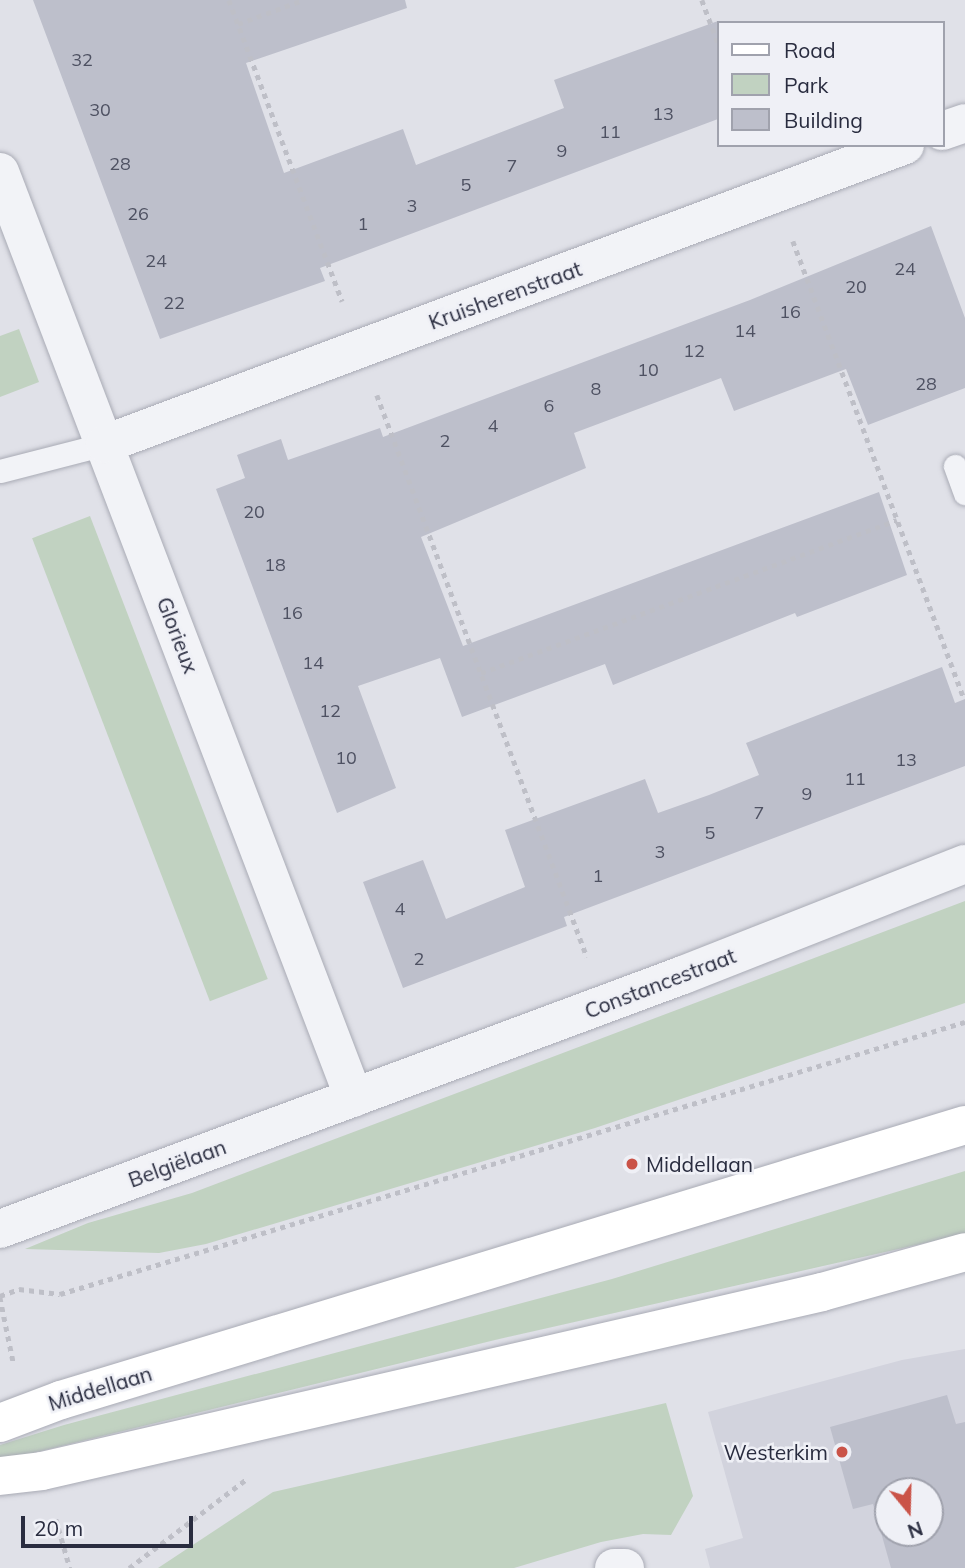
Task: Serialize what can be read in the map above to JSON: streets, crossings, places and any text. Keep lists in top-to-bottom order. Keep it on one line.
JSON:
{"streets":{"main road":["Middellaan"],"street":["Kruisherenstraat","Glorieux","Constancestraat","Belgiëlaan"]},"crossings":[["Kruisherenstraat","Glorieux"],["Glorieux","Constancestraat"],["Glorieux","Belgiëlaan"],["Constancestraat","Belgiëlaan"]],"places":["Middellaan","Westerkim"],"house_numbers":["32","30","13","11","9","28","7","5","3","26","1","24","24","20","22","16","14","12","10","28","8","6","4","2","20","18","16","14","12","10","13","11","9","7","5","3","1","4","2"],"legend":["Road","Park","Building"],"scale_bar":"20 m","north":"bottom"}
